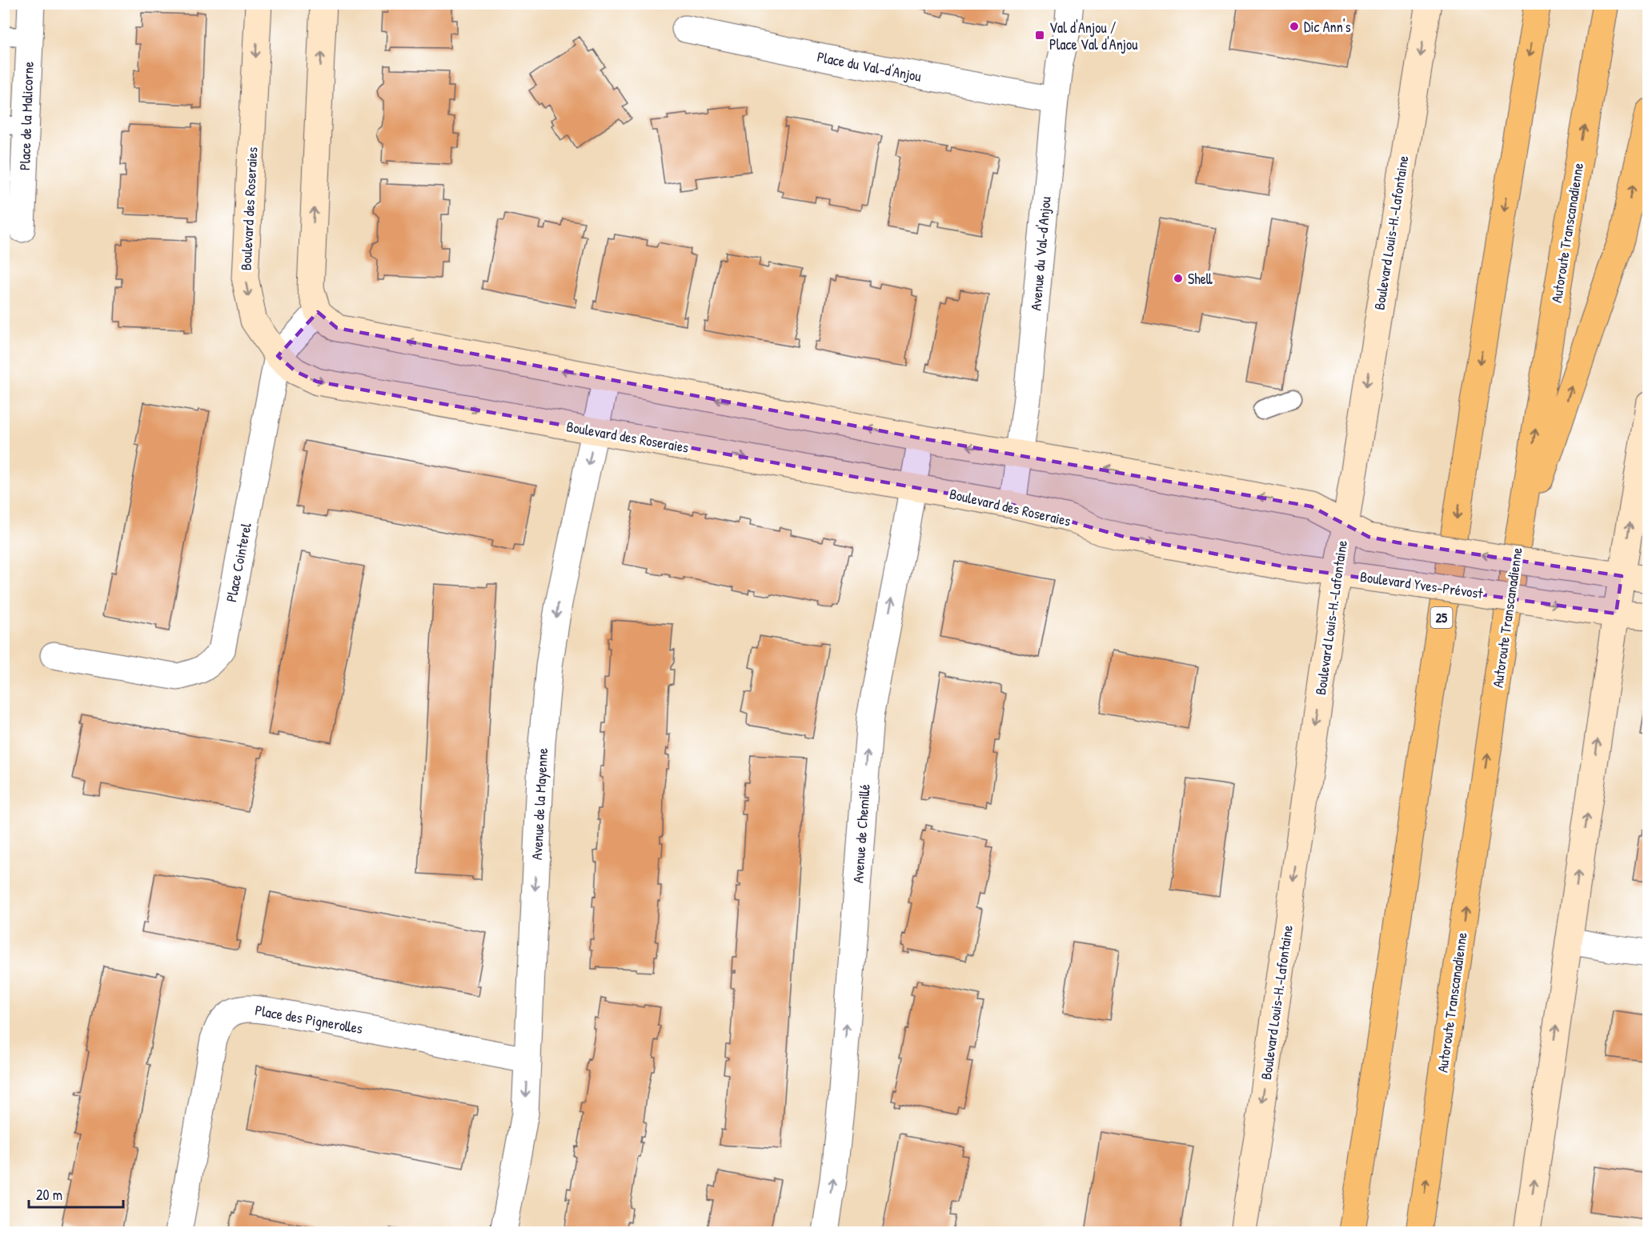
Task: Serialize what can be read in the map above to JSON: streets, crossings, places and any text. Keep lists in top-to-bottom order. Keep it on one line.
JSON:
{"streets":{"highway":["Autoroute Transcanadienne","25"],"street":["Place du Val-d'Anjou","Place de la Malicorne","Boulevard des Roseraies","Boulevard Louis-H.-Lafontaine","Avenue du Val-d'Anjou","Place Cointerel","Boulevard Yves-Prévost","Avenue de la Mayenne","Avenue de Chemillé","Place des Pignerolles"]},"crossings":[["Place du Val-d'Anjou","Avenue du Val-d'Anjou"],["Boulevard des Roseraies","Boulevard Louis-H.-Lafontaine"],["Boulevard des Roseraies","Avenue du Val-d'Anjou"],["Boulevard des Roseraies","Place Cointerel"],["Boulevard des Roseraies","Boulevard Yves-Prévost"],["Boulevard des Roseraies","Avenue de la Mayenne"],["Boulevard des Roseraies","Avenue de Chemillé"],["Boulevard Louis-H.-Lafontaine","Boulevard Yves-Prévost"],["Avenue de la Mayenne","Place des Pignerolles"]],"one_way":["Boulevard Louis-H.-Lafontaine","Avenue de la Mayenne","Avenue de Chemillé"],"places":{"other":["Dic Ann's","Shell"],"transit":["Val d'Anjou / Place Val d'Anjou"]},"scale_bar":"20 m"}
